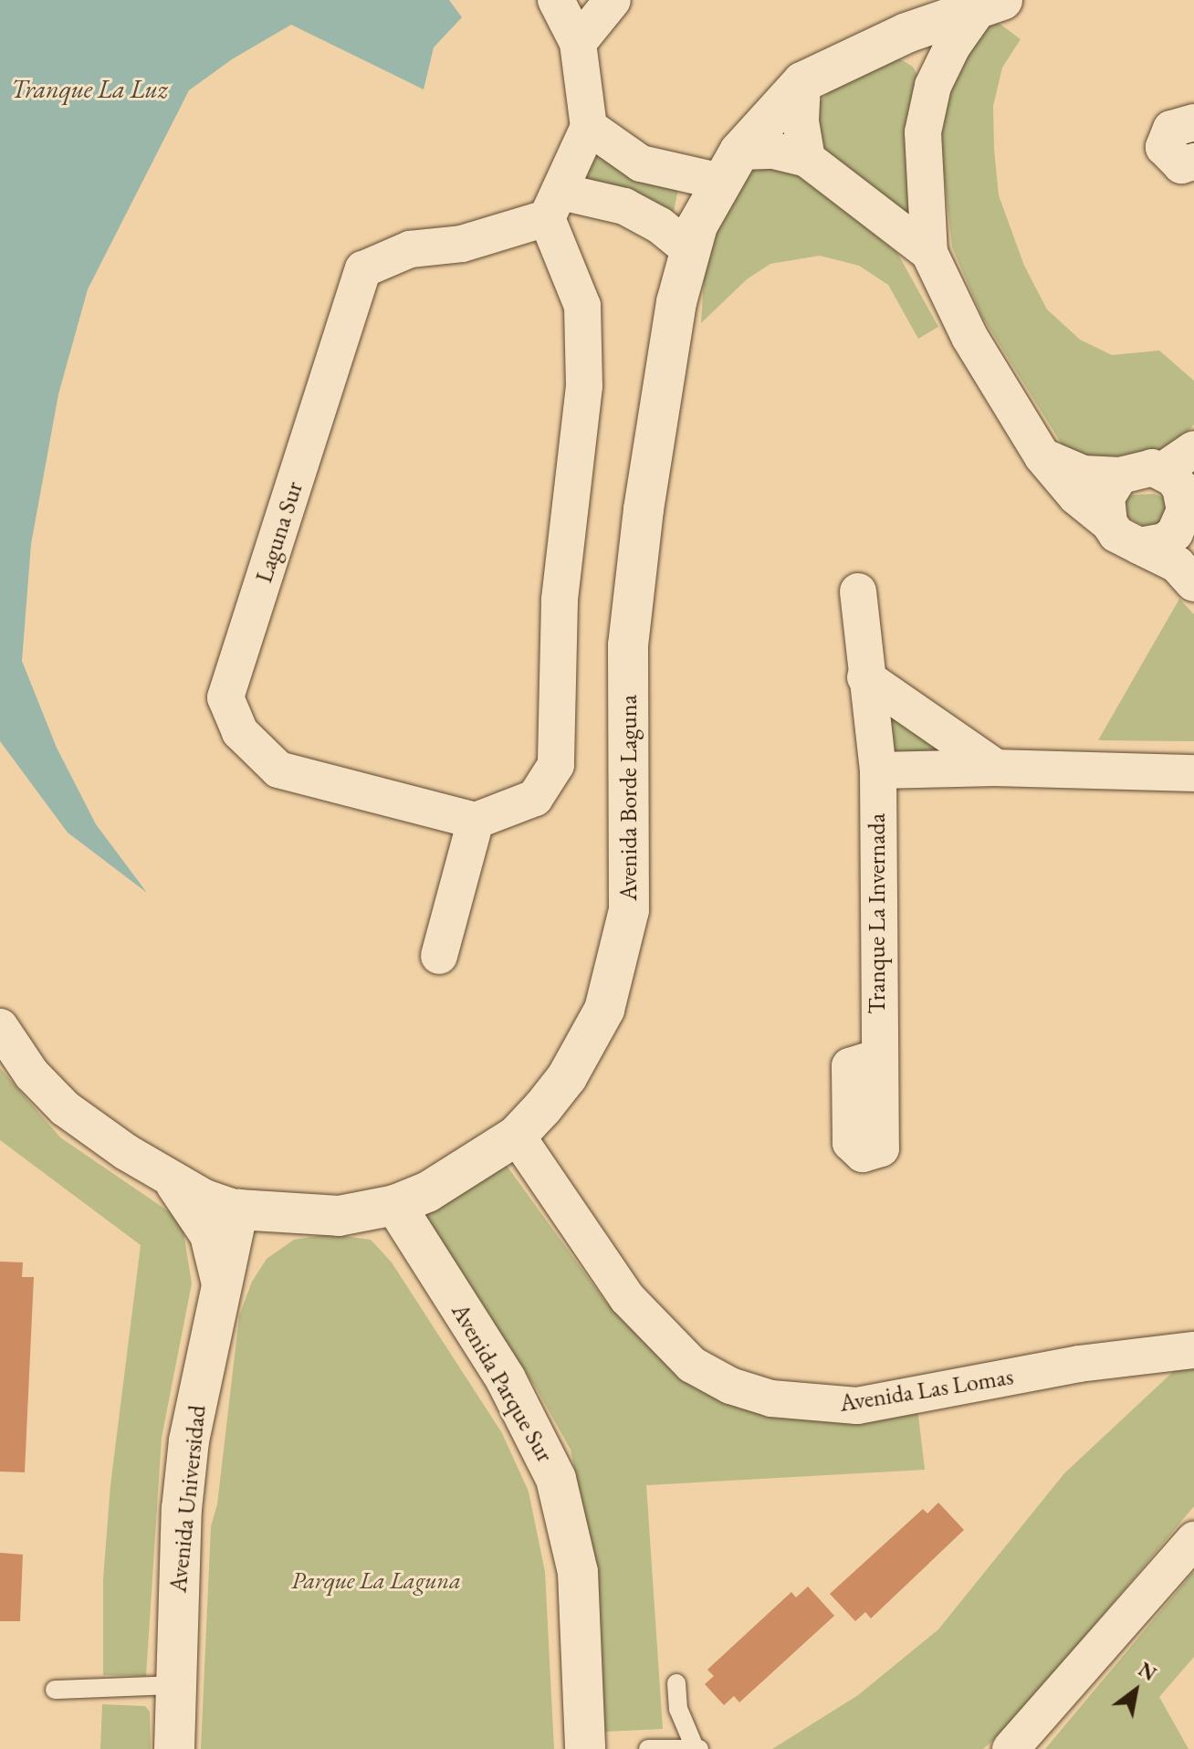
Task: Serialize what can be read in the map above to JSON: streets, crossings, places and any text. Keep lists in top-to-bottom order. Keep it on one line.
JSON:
{"streets":{"street":["Laguna Sur","Avenida Borde Laguna","Tranque La Invernada","Avenida Parque Sur","Avenida Las Lomas","Avenida Universidad"]},"crossings":[["Avenida Borde Laguna","Avenida Parque Sur"],["Avenida Borde Laguna","Avenida Las Lomas"],["Avenida Borde Laguna","Avenida Universidad"]],"water":["Tranque La Luz"],"parks":["Parque La Laguna"],"north":"top right"}
